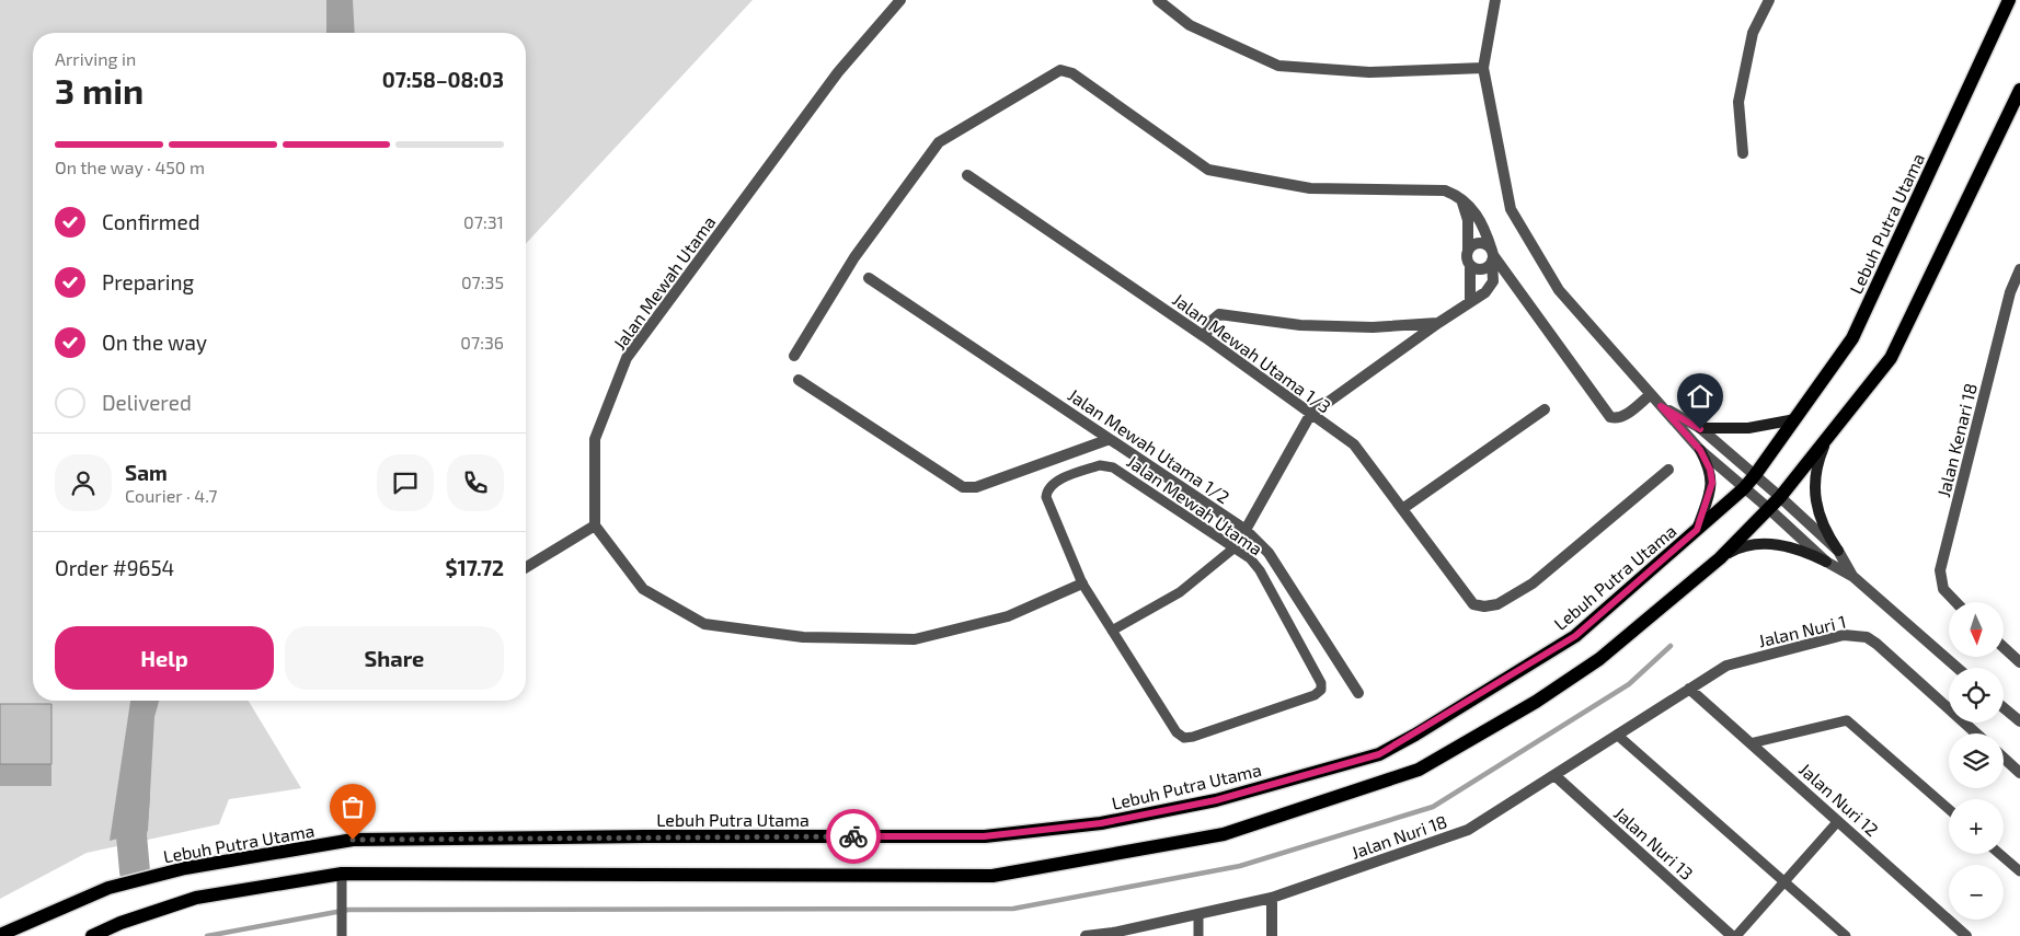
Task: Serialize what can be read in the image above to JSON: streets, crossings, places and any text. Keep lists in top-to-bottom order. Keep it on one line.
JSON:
{"streets":{"main road":["Lebuh Putra Utama"],"street":["Jalan Mewah Utama","Jalan Mewah Utama 1/3","Jalan Kenari 18","Jalan Mewah Utama 1/2","Jalan Nuri 1","Jalan Nuri 12","Jalan Nuri 18","Jalan Nuri 13"]},"crossings":[["Jalan Nuri 1","Jalan Nuri 12"],["Jalan Nuri 1","Jalan Nuri 18"],["Jalan Nuri 12","Jalan Nuri 18"],["Jalan Nuri 18","Jalan Nuri 13"]],"north":"bottom","page":{"heading":["3 min","Arriving in","07:58–08:03"],"panel":["Sam","Courier · 4.7","Order #9654","$17.72"],"bar":"On the way · 450 m","list":[["Confirmed","07:31"],["Preparing","07:35"],["On the way","07:36"],"Delivered"],"map_buttons":["+","−"],"buttons":["Help","Share"]}}
